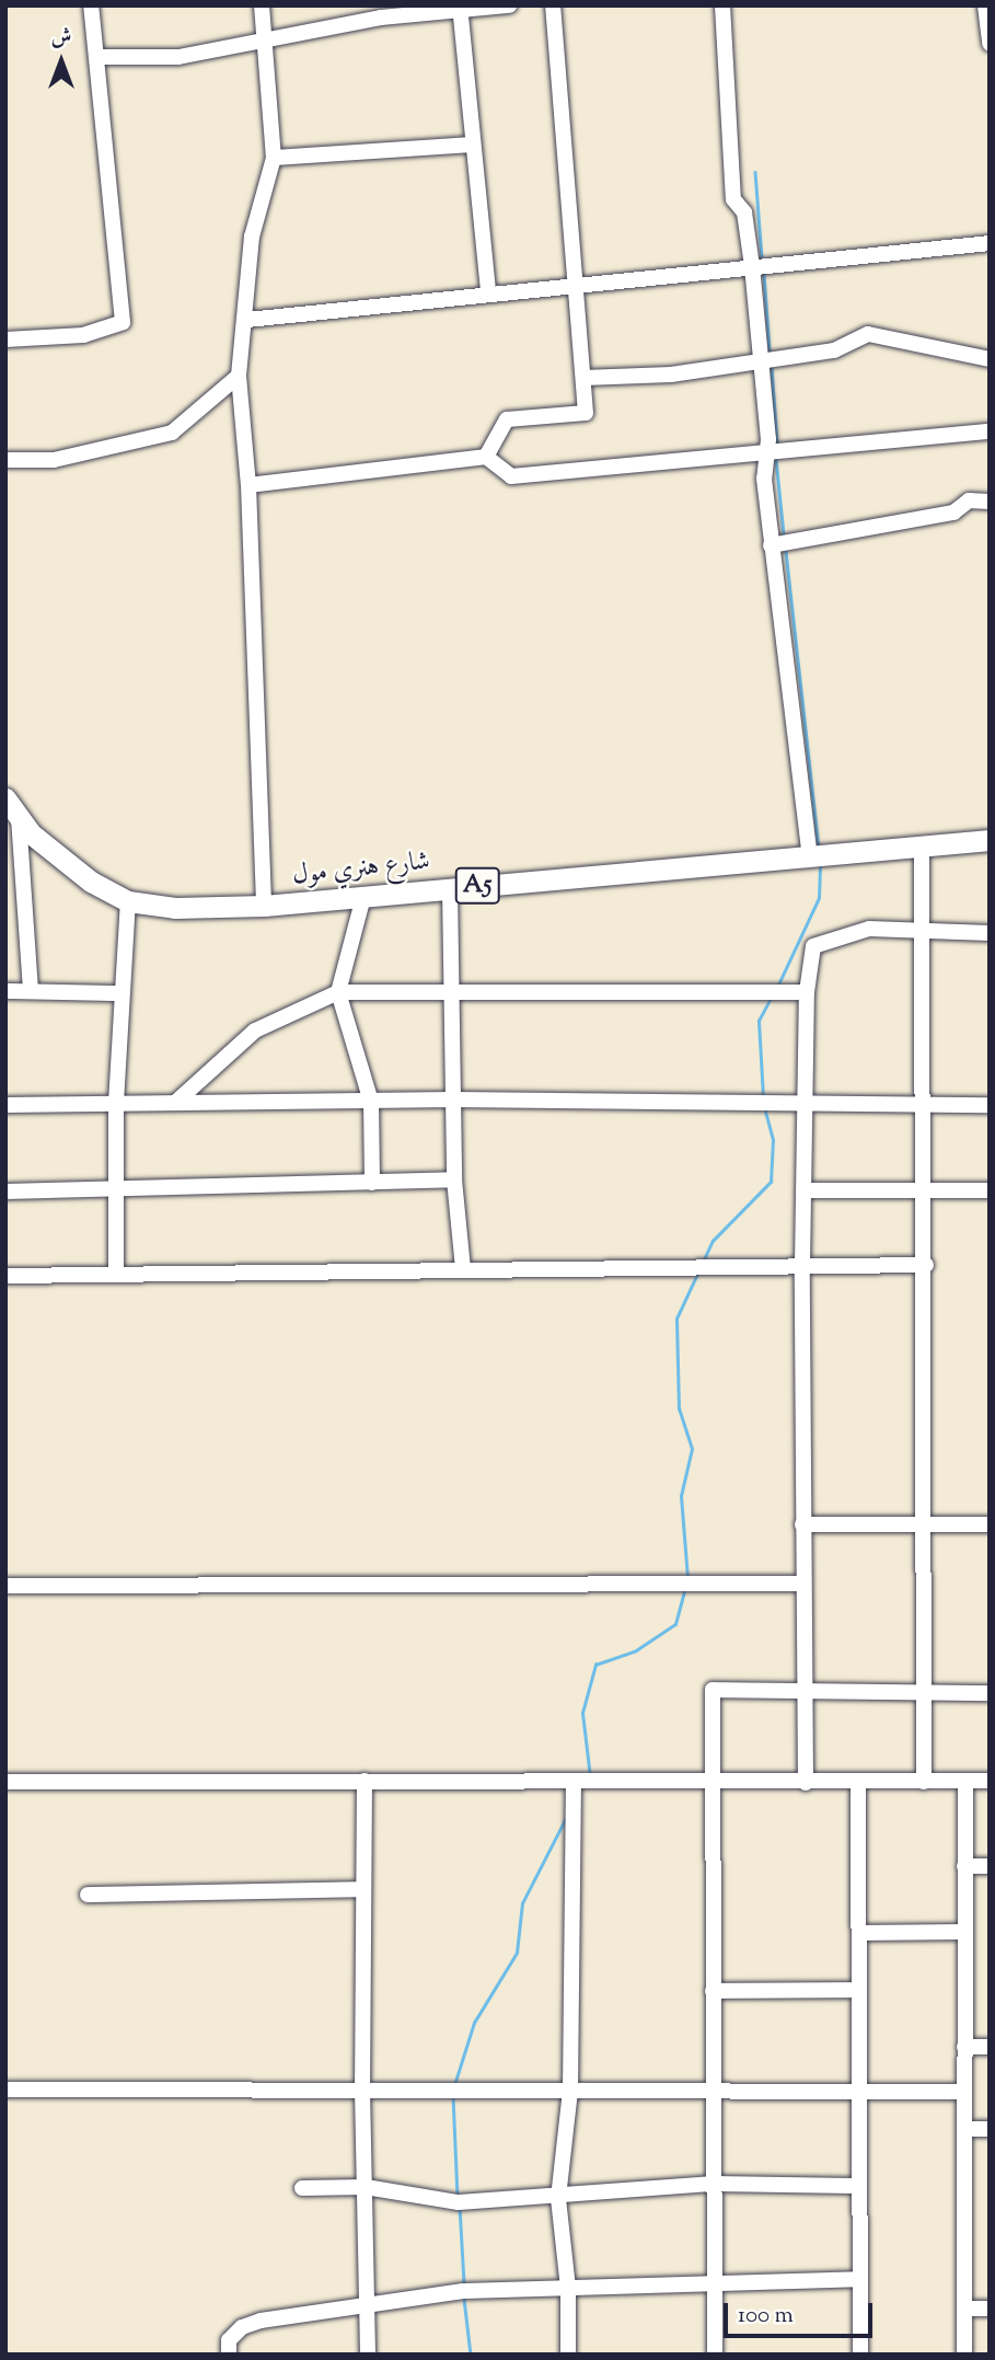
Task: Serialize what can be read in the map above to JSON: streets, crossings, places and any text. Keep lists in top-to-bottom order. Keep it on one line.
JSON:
{"streets":{"highway":["شارع هنري مول","A5"]},"scale_bar":"100 m","north":"top"}
